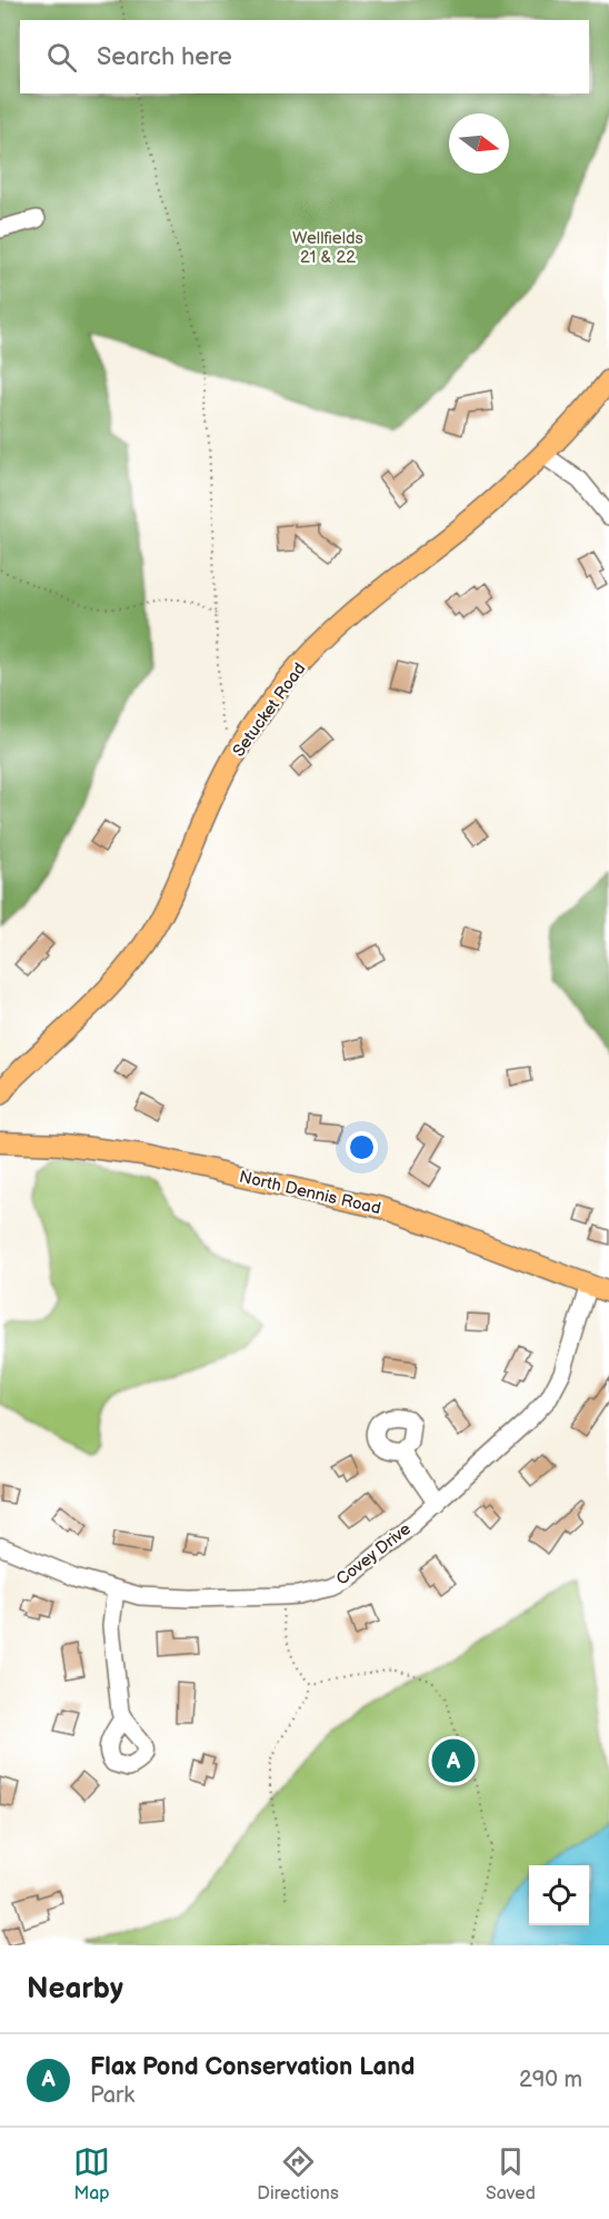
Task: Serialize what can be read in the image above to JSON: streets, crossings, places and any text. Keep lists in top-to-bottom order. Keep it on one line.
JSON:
{"streets":{"main road":["Setucket Road","North Dennis Road"],"street":["Covey Drive"]},"crossings":[["North Dennis Road","Covey Drive"]],"parks":["Wellfields 21 & 22"],"north":"right","page":{"search":"Search here","pins":"A","heading":"Nearby","list":[{"mark":"A","name":"Flax Pond Conservation Land","note":"Park","value":"290 m"}],"nav":["Map","Directions","Saved"]}}
